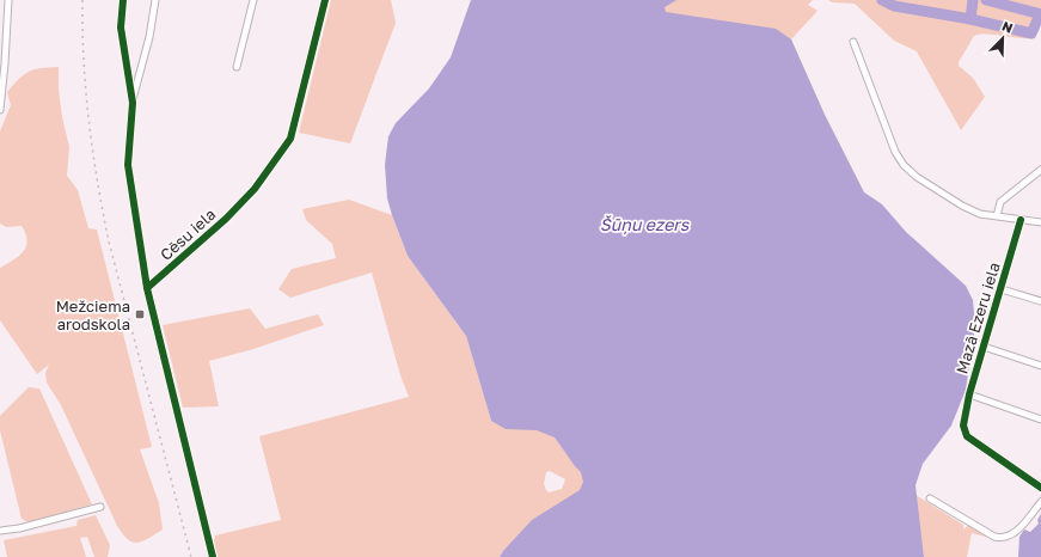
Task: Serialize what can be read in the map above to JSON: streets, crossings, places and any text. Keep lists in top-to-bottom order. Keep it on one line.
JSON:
{"streets":{"street":["Cēsu iela","Mazā Ezeru iela"]},"water":["Šūņu ezers"],"places":{"transit":["Mežciema arodskola"]},"north":"top right"}
